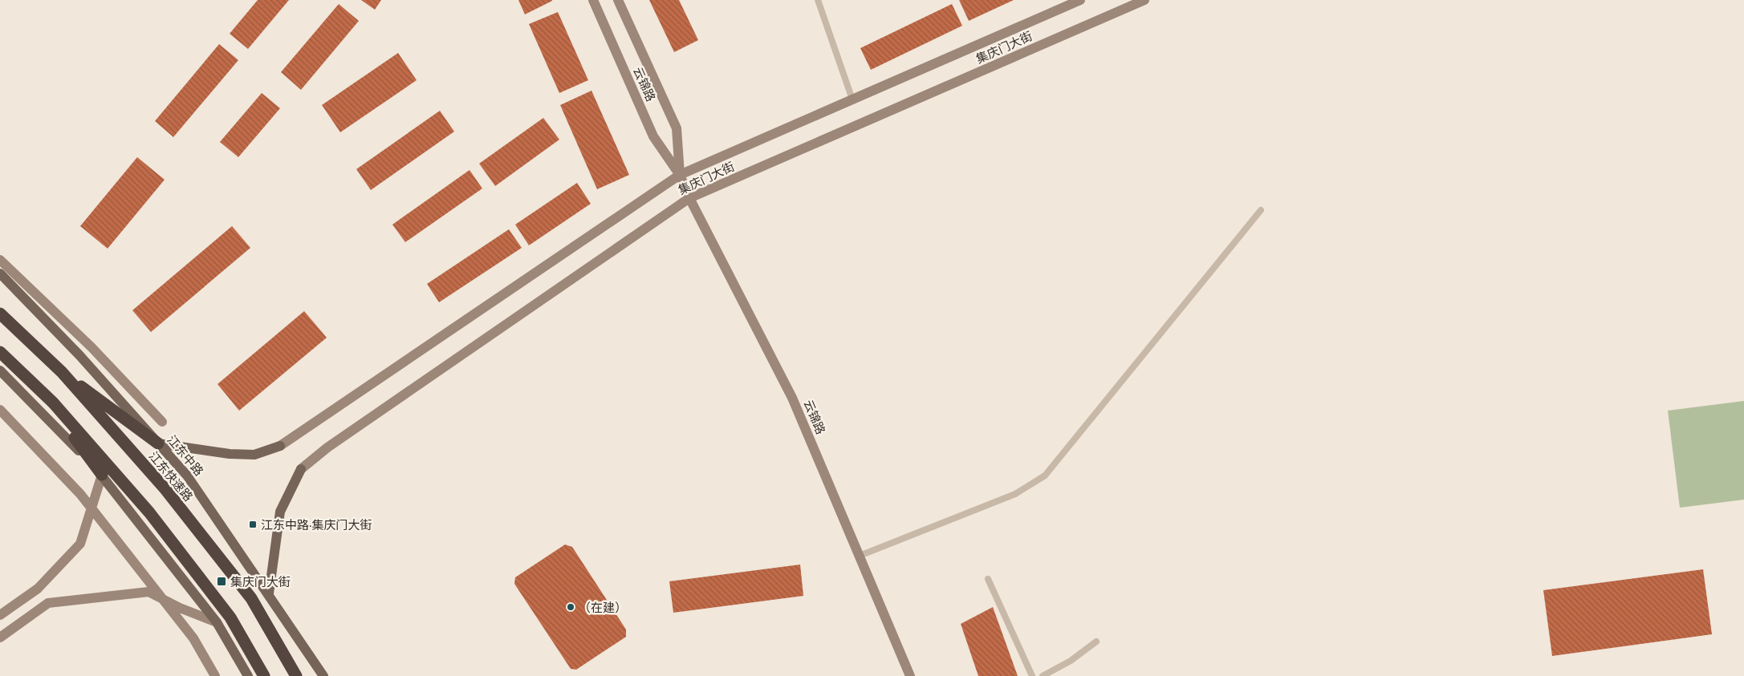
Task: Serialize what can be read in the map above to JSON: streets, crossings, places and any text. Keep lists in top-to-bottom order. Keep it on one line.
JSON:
{"streets":{"highway":["江东快速路"],"main road":["集庆门大街","云锦路","江东中路"]},"crossings":[["集庆门大街","云锦路"],["集庆门大街","江东中路"]],"places":{"transit":["江东中路·集庆门大街","集庆门大街"],"other":["（在建）"]}}
